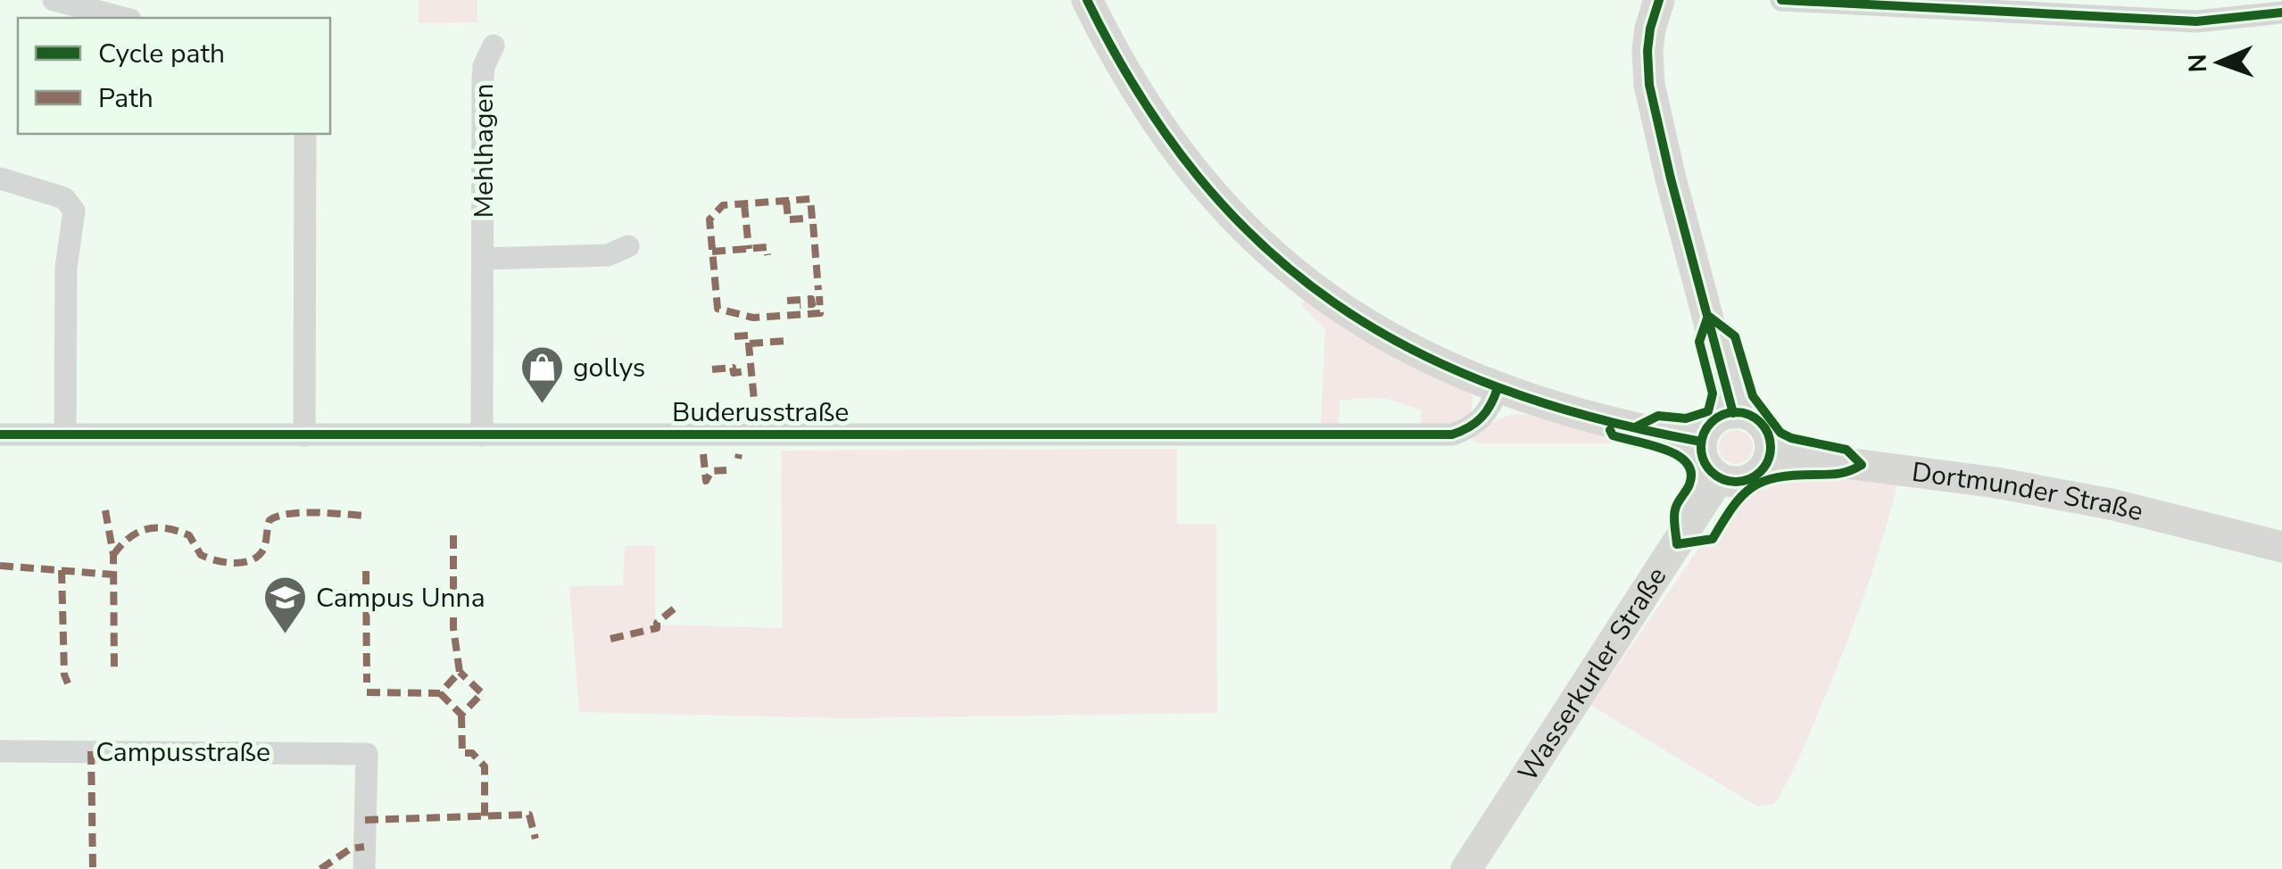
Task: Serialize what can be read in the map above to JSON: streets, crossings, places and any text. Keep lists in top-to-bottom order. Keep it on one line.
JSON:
{"streets":{"main road":["Dortmunder Straße","Wasserkurler Straße"],"street":["Mehlhagen","Buderusstraße","Campusstraße"]},"crossings":[["Mehlhagen","Buderusstraße"],["Dortmunder Straße","Wasserkurler Straße"]],"places":{"shop":["gollys"],"school or university":["Campus Unna"]},"legend":["Cycle path","Path"],"north":"left"}
